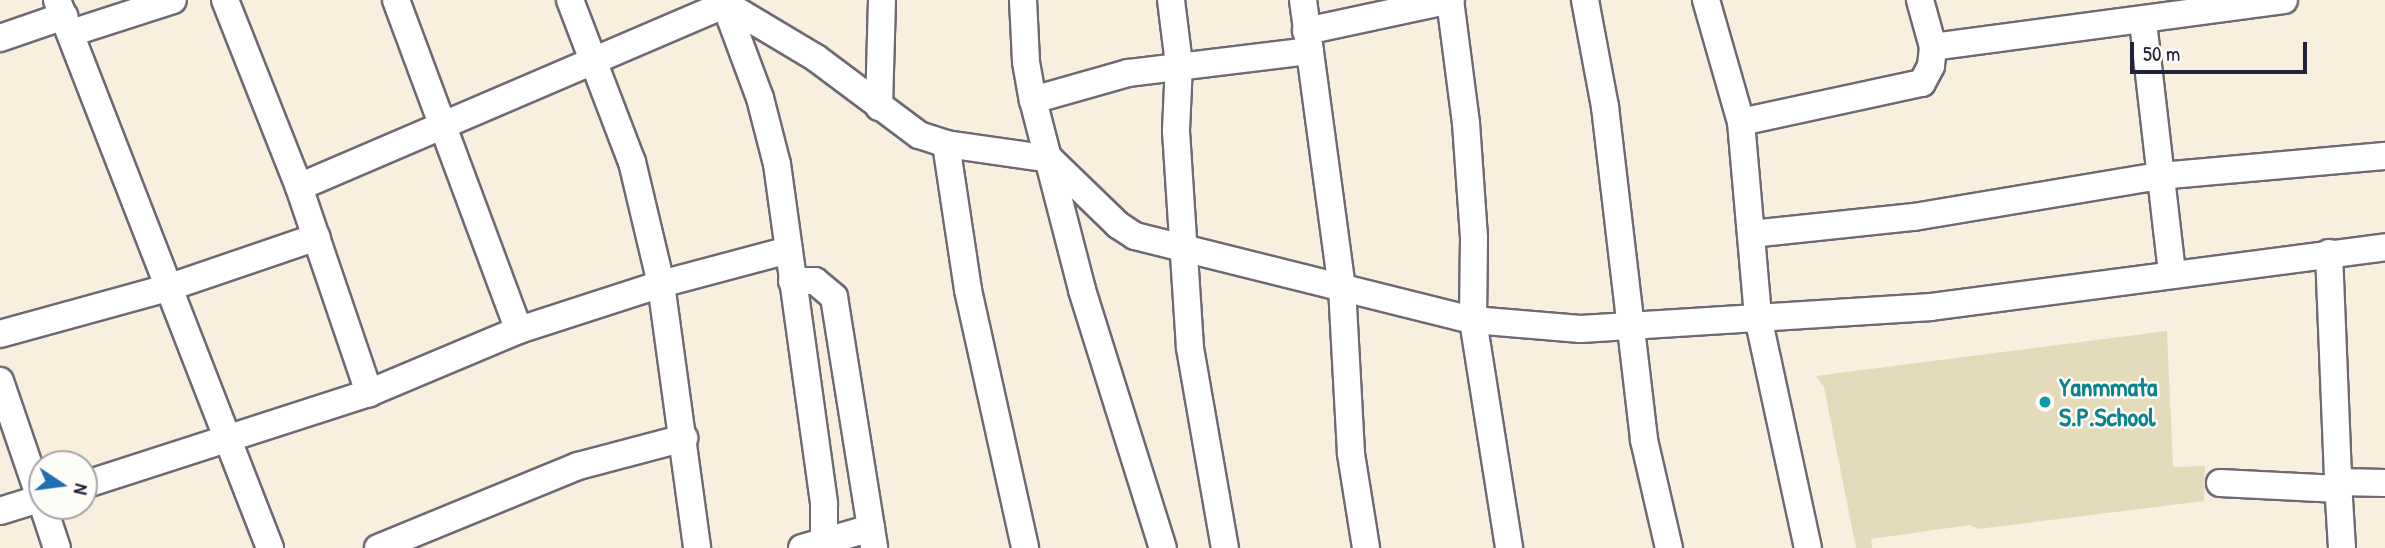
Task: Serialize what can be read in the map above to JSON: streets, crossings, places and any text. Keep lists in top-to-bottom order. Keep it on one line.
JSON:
{"places":["Yanmmata S.P.School"],"scale_bar":"50 m","north":"right"}
